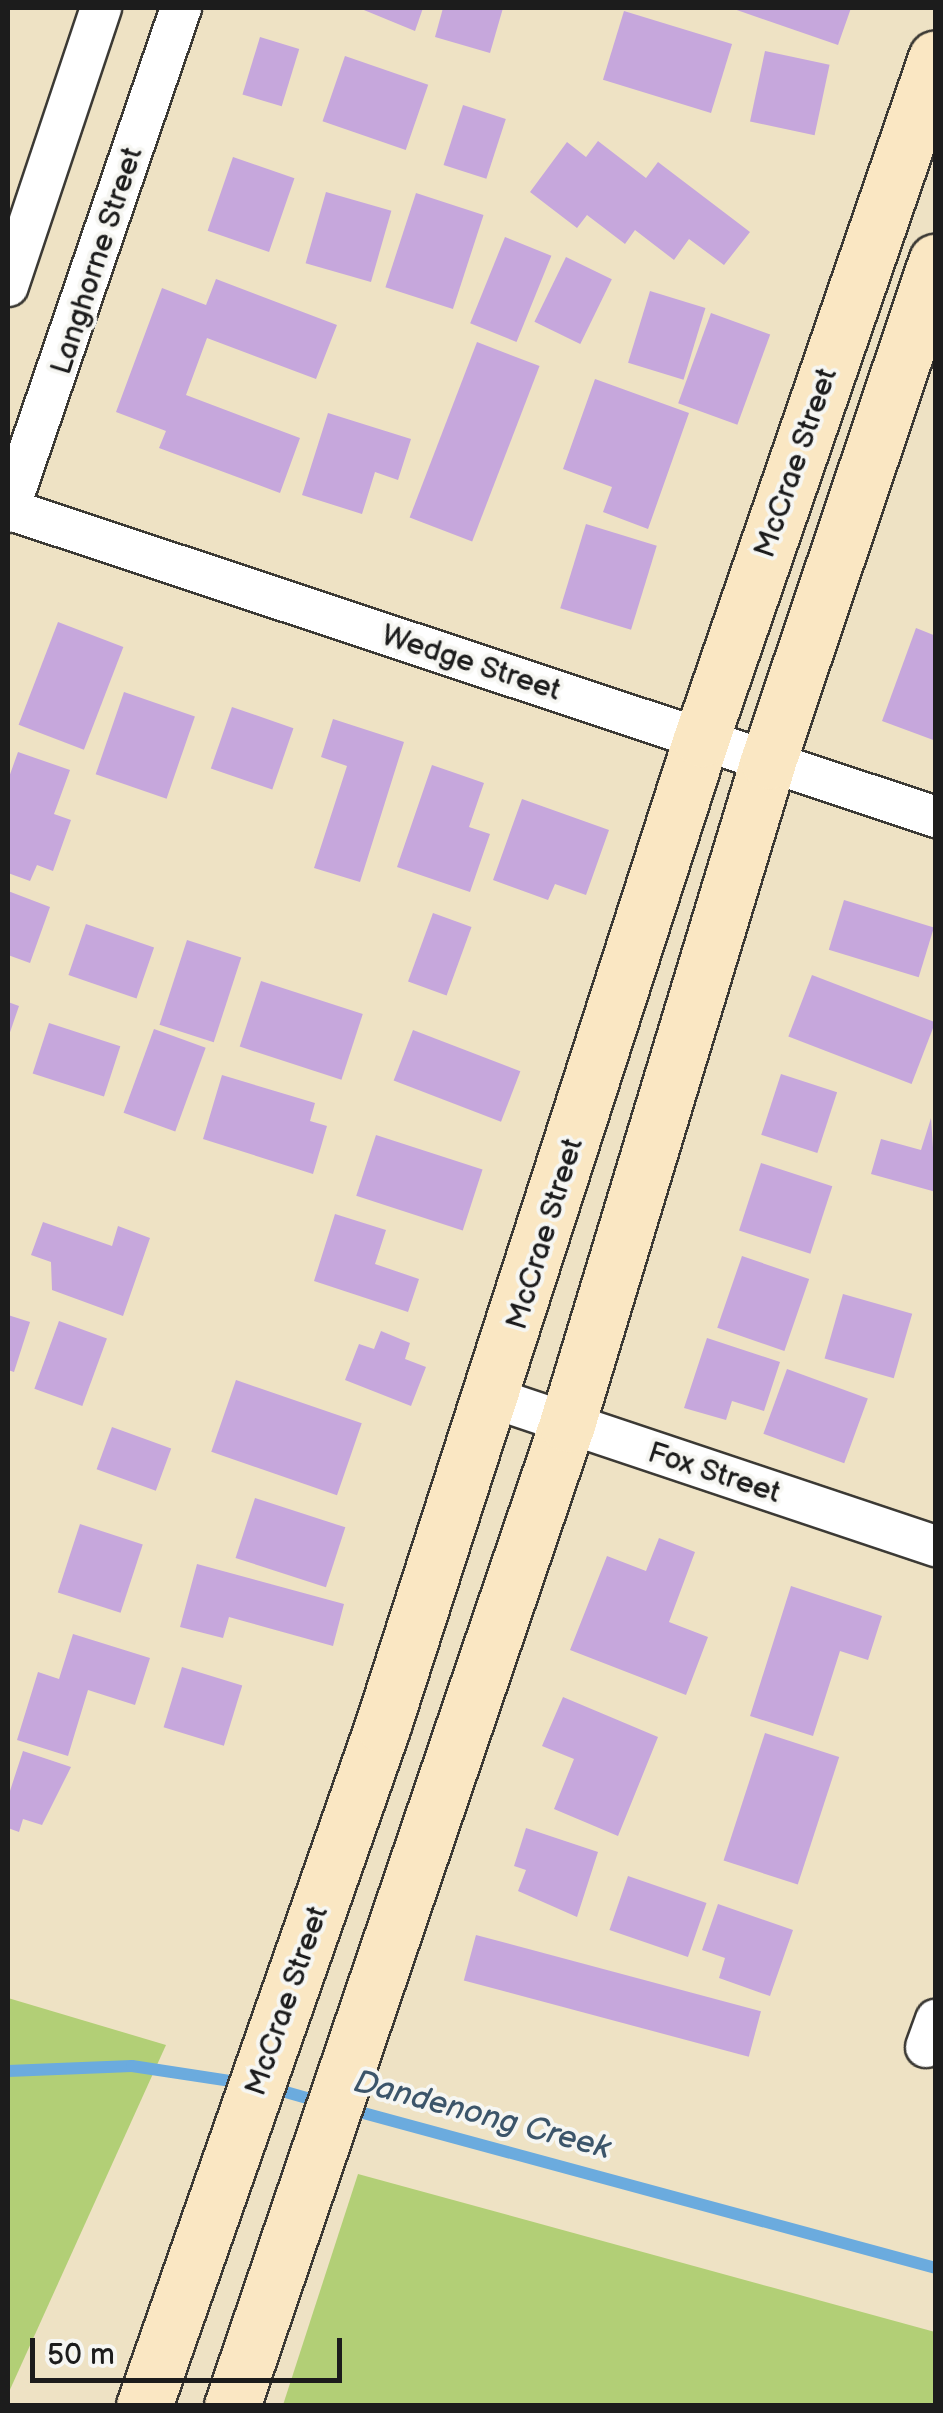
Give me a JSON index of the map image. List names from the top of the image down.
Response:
{
  "streets": {
    "main road": ["McCrae Street"],
    "street": ["Langhorne Street", "Wedge Street", "Fox Street"]
  },
  "crossings": [
    ["Langhorne Street", "Wedge Street"],
    ["McCrae Street", "Wedge Street"],
    ["McCrae Street", "Fox Street"]
  ],
  "water": ["Dandenong Creek"],
  "scale_bar": "50 m"
}
